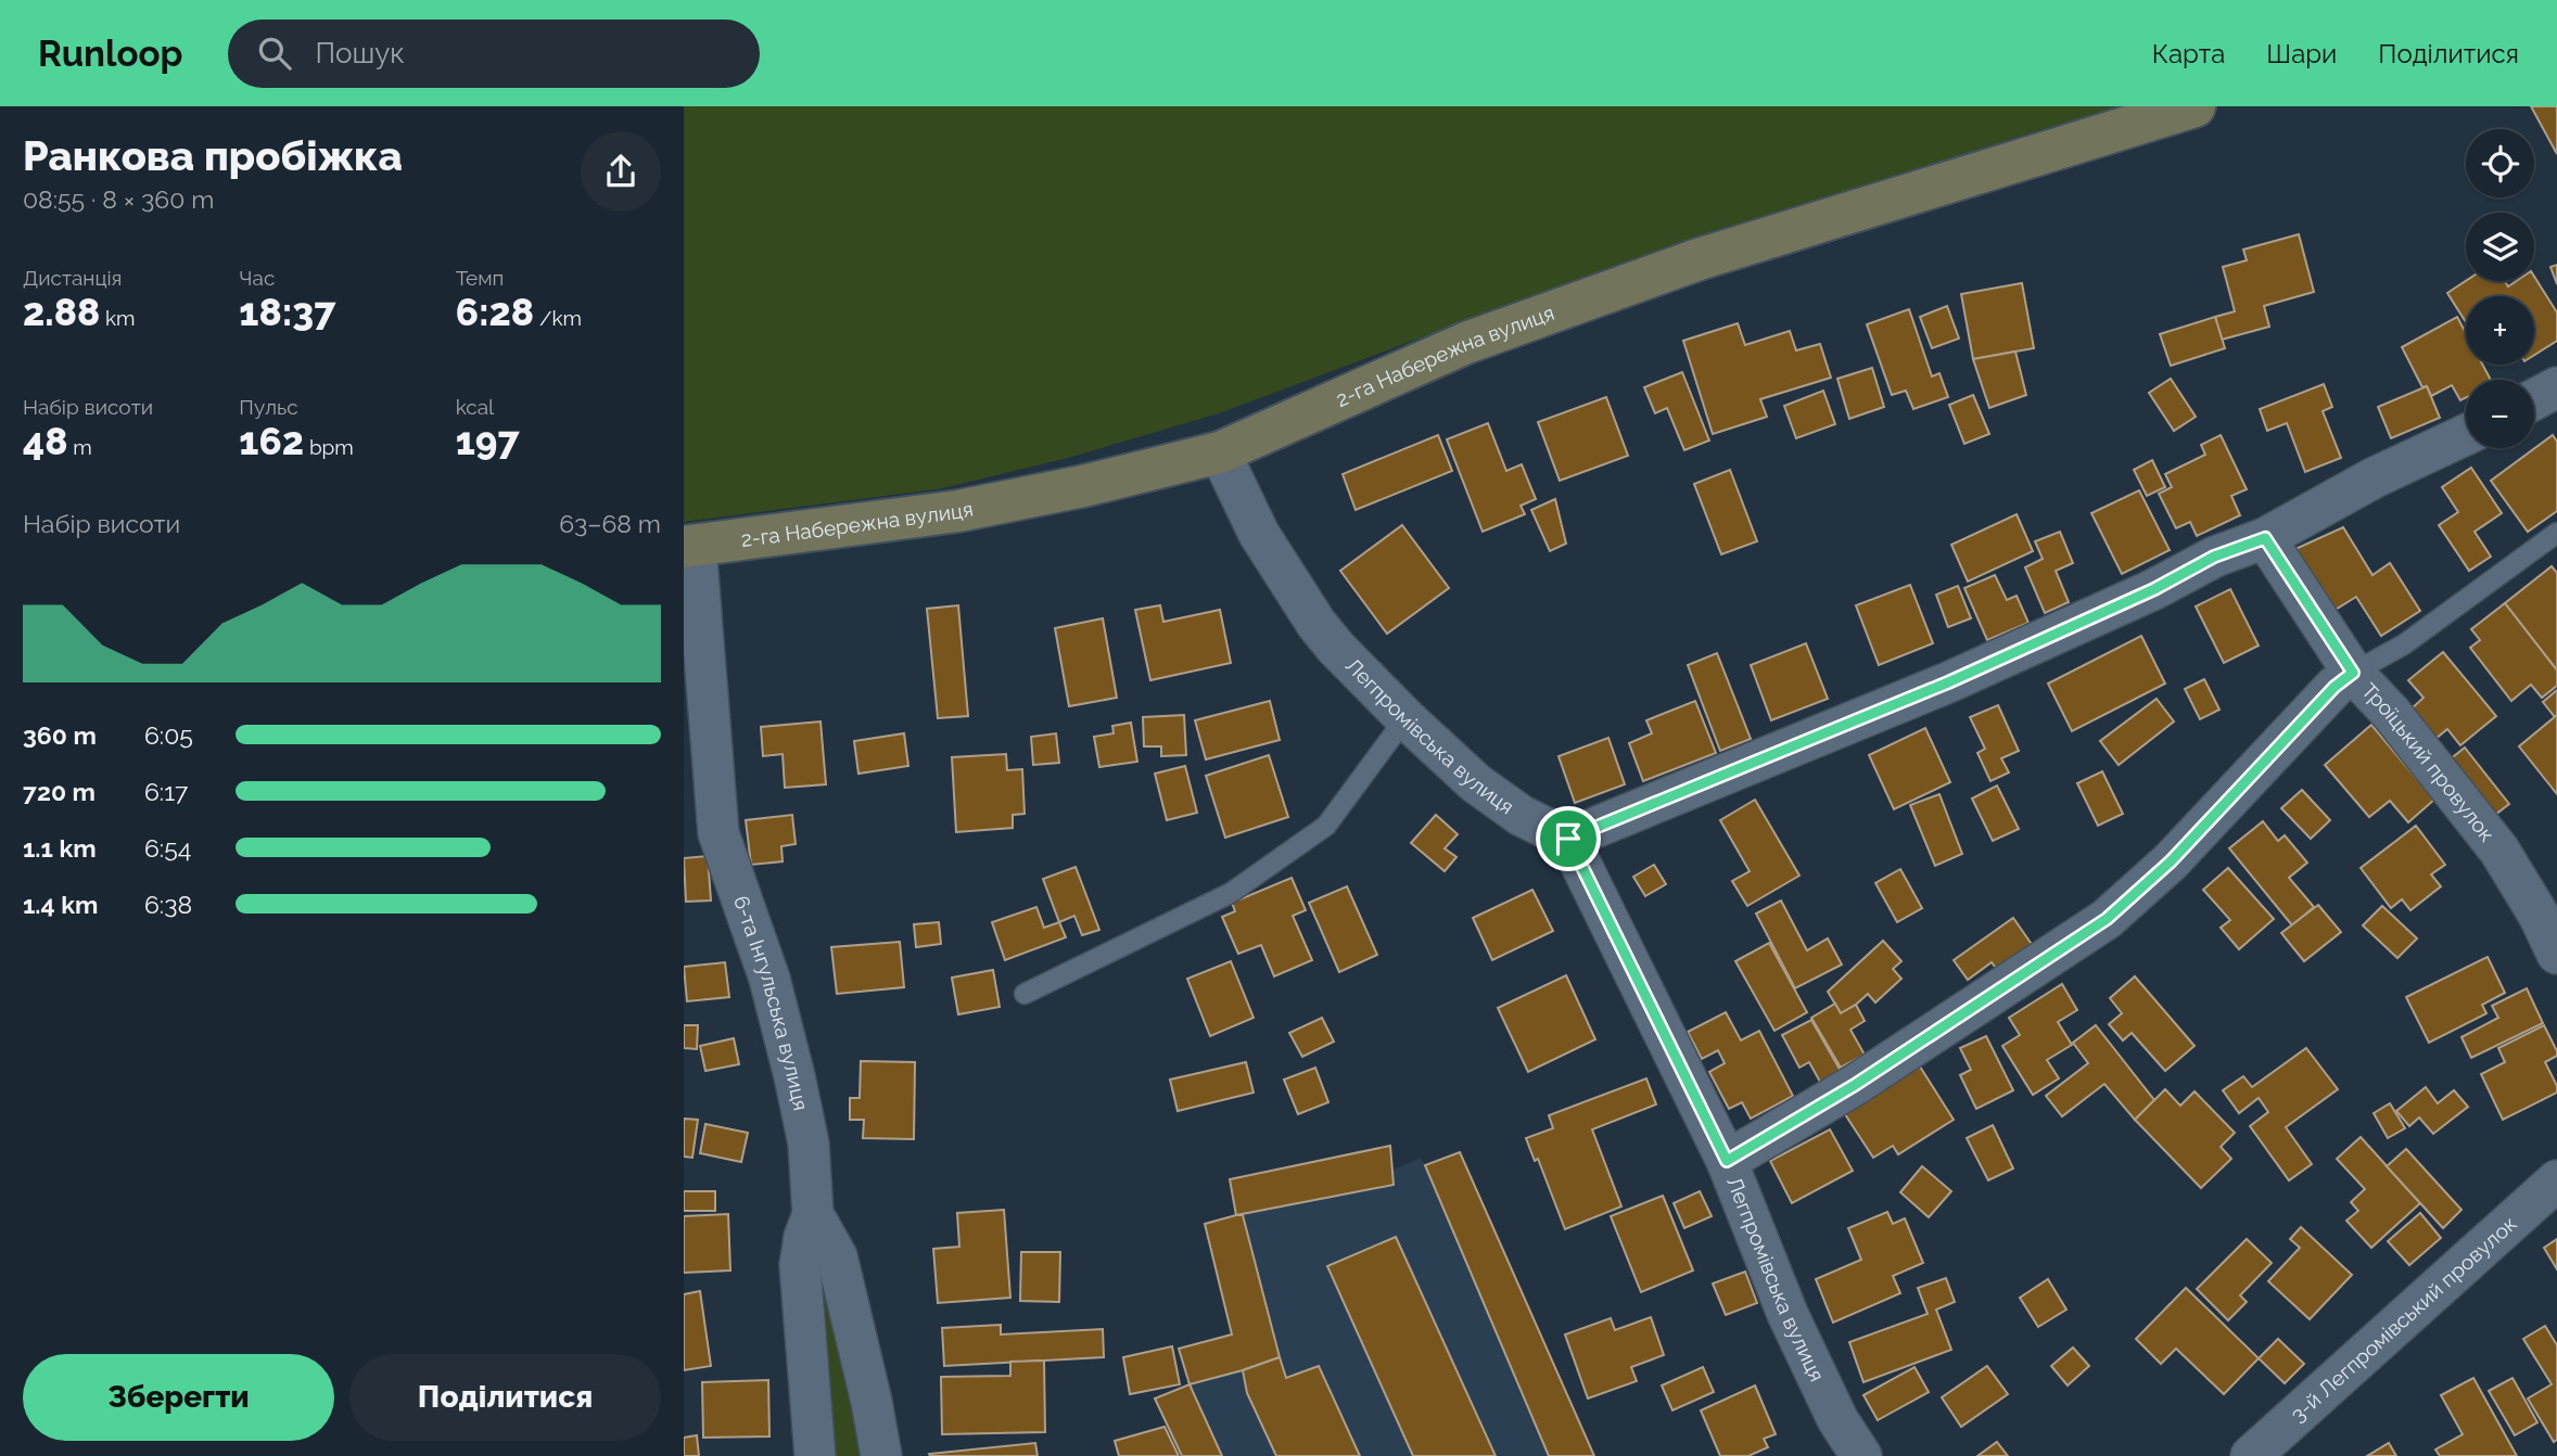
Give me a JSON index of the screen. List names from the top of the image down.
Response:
{
  "streets": {
    "main road": ["2-га Набережна вулиця"],
    "street": [
      "Легпромівська вулиця",
      "Троїцький провулок",
      "6-та Інгульська вулиця",
      "3-й Легпромівський провулок"
    ]
  },
  "crossings": [
    ["2-га Набережна вулиця", "Легпромівська вулиця"],
    ["2-га Набережна вулиця", "6-та Інгульська вулиця"]
  ],
  "page": {
    "header": "Runloop",
    "search": "Пошук",
    "nav": ["Карта", "Шари", "Поділитися"],
    "heading": ["Ранкова пробіжка", "08:55 · 8 × 360 m"],
    "map_buttons": ["+", "−"],
    "stats": [
      ["Дистанція", "2.88 km"],
      ["Час", "18:37"],
      ["Темп", "6:28 /km"],
      ["Набір висоти", "48 m"],
      ["Пульс", "162 bpm"],
      ["kcal", "197"]
    ],
    "chart": ["Набір висоти", "63–68 m"],
    "list": [
      {
        "name": "360 m",
        "note": "6:05"
      },
      {
        "name": "720 m",
        "note": "6:17"
      },
      {
        "name": "1.1 km",
        "note": "6:54"
      },
      {
        "name": "1.4 km",
        "note": "6:38"
      }
    ],
    "buttons": ["Зберегти", "Поділитися"]
  }
}
